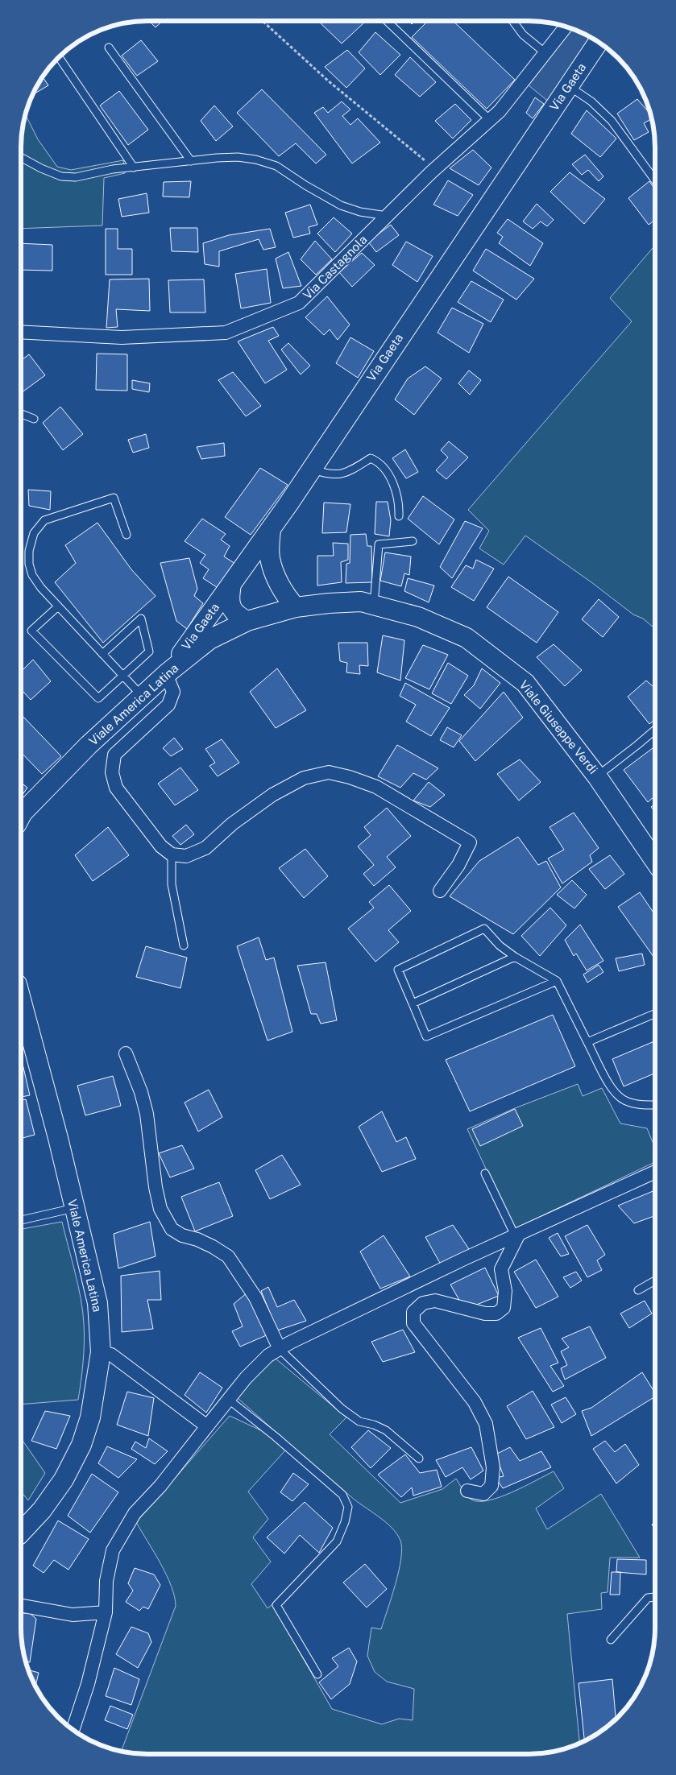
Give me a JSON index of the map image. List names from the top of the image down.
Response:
{
  "streets": {
    "main road": ["Via Gaeta", "Viale America Latina", "Viale Giuseppe Verdi"],
    "street": ["Via Castagnola"]
  },
  "crossings": [
    ["Via Gaeta", "Viale America Latina"],
    ["Viale America Latina", "Viale Giuseppe Verdi"]
  ]
}
